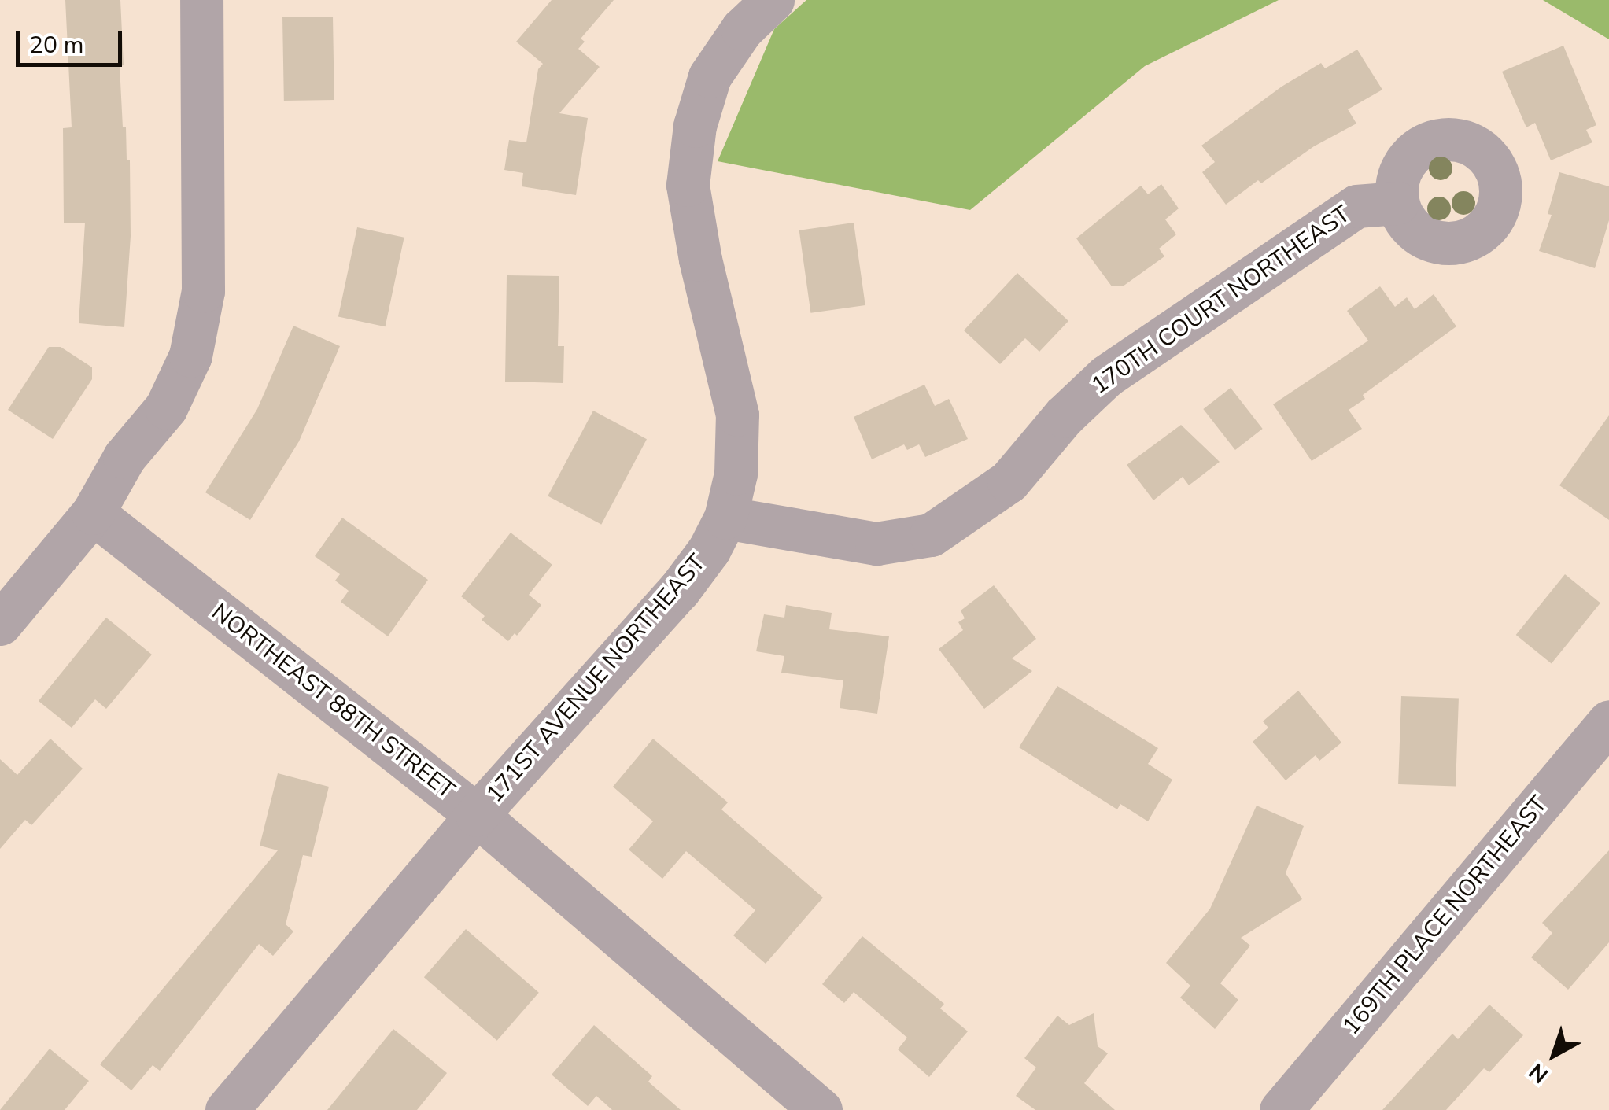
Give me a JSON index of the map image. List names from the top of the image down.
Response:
{
  "streets": {
    "street": [
      "170TH COURT NORTHEAST",
      "171ST AVENUE NORTHEAST",
      "NORTHEAST 88TH STREET",
      "169TH PLACE NORTHEAST"
    ]
  },
  "crossings": [
    ["170TH COURT NORTHEAST", "171ST AVENUE NORTHEAST"],
    ["171ST AVENUE NORTHEAST", "NORTHEAST 88TH STREET"]
  ],
  "scale_bar": "20 m",
  "north": "bottom left"
}
